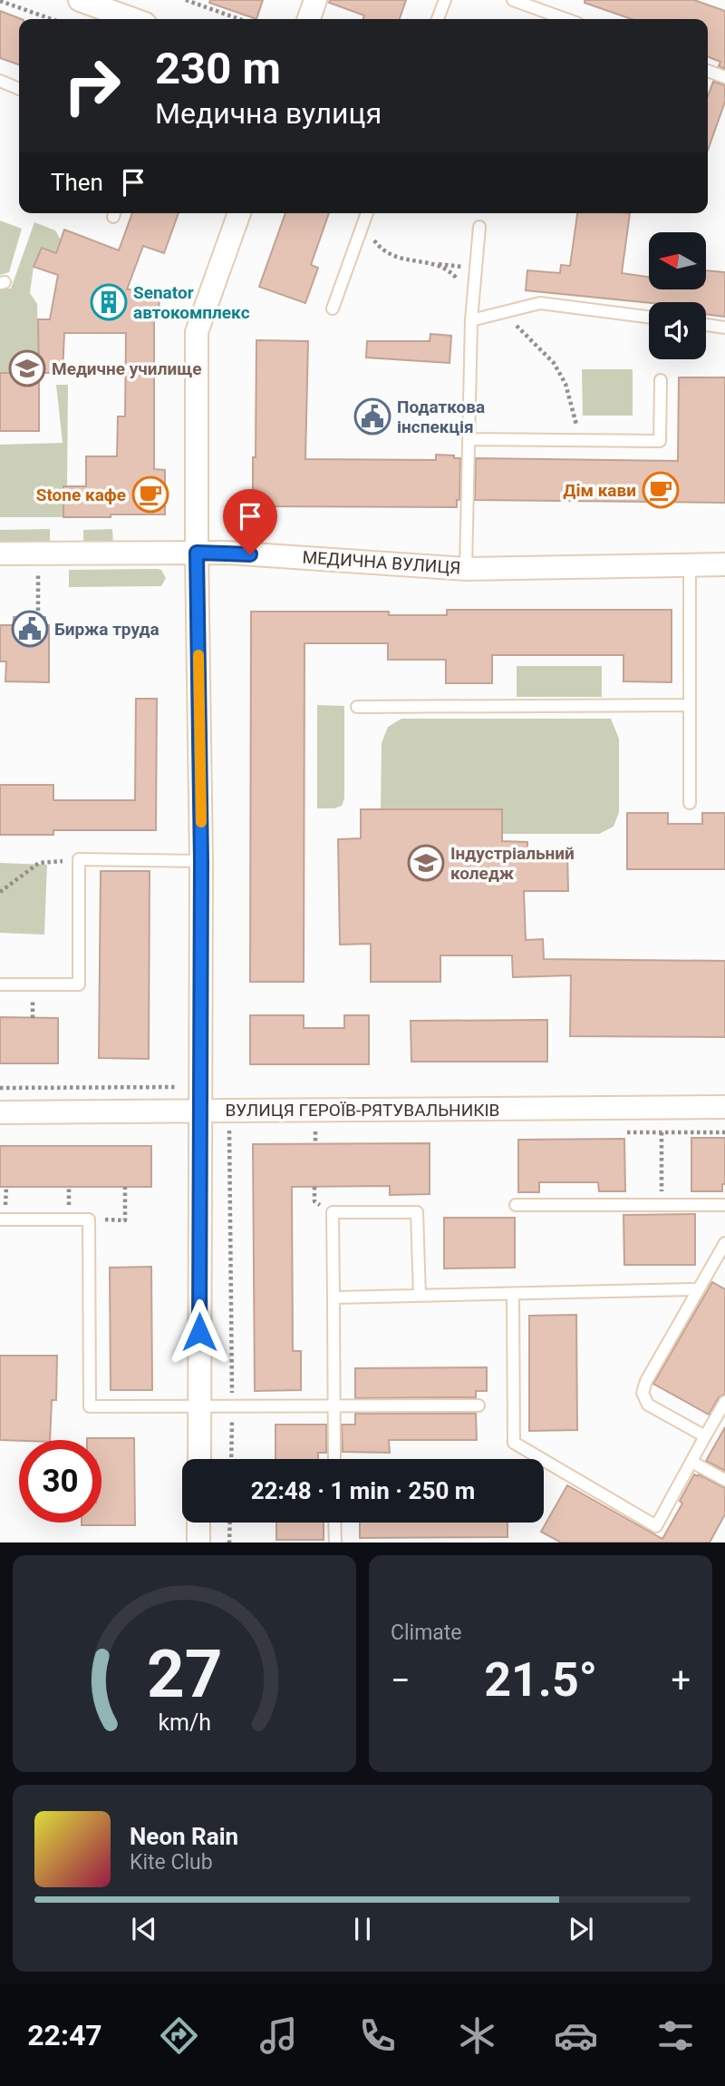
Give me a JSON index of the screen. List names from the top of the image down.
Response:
{
  "streets": {
    "street": ["МЕДИЧНА ВУЛИЦЯ", "ВУЛИЦЯ ГЕРОЇВ-РЯТУВАЛЬНИКІВ"]
  },
  "places": {
    "building": ["Senator автокомплекс"],
    "school or university": ["Медичне училище", "Індустріальний коледж"],
    "public building": ["Податкова інспекція", "Биржа труда"],
    "cafe": ["Дiм кави", "Stone кафе"]
  },
  "north": "left",
  "page": {
    "turn": ["230 m", "Медична вулиця"],
    "then": "Then",
    "limit": "30",
    "trip": "22:48 · 1 min · 250 m",
    "tile": "Climate",
    "heat": ["−", "21.5°", "+"],
    "song": ["Neon Rain", "Kite Club"],
    "tabs": "22:47",
    "gauge": ["27", "km/h"]
  }
}
